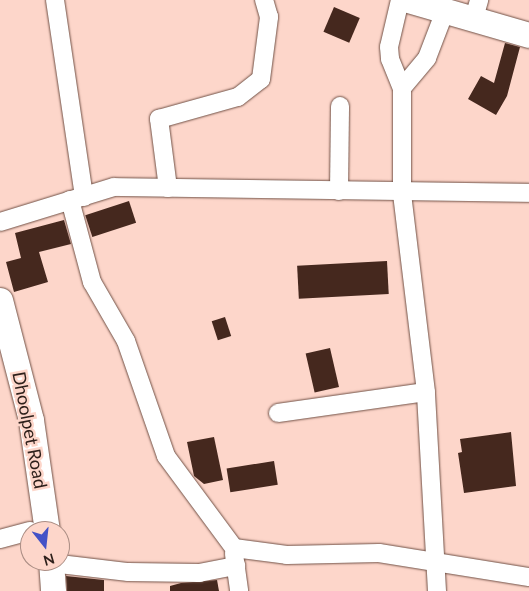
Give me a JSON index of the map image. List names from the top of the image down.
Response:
{
  "streets": {
    "main road": ["Dhoolpet Road"]
  },
  "north": "bottom"
}
